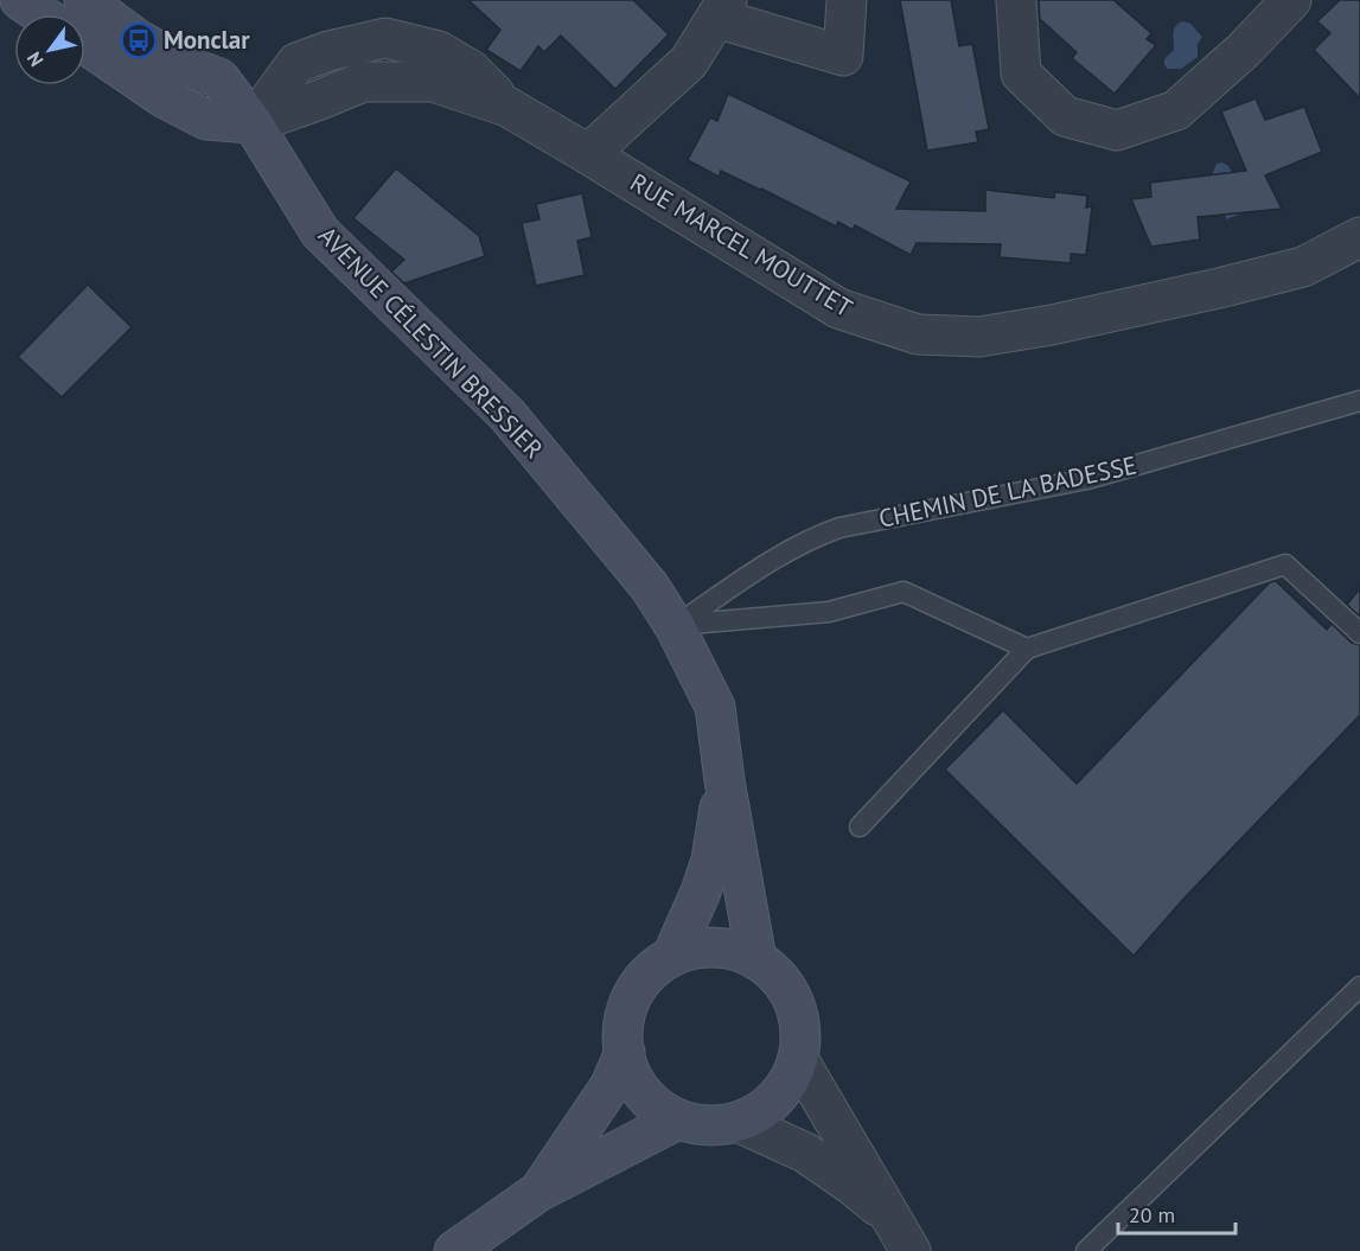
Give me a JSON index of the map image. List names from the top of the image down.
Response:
{
  "streets": {
    "main road": ["AVENUE CÉLESTIN BRESSIER"],
    "street": ["RUE MARCEL MOUTTET"],
    "lane": ["CHEMIN DE LA BADESSE"]
  },
  "crossings": [
    ["RUE MARCEL MOUTTET", "AVENUE CÉLESTIN BRESSIER"],
    ["AVENUE CÉLESTIN BRESSIER", "CHEMIN DE LA BADESSE"]
  ],
  "places": {
    "bus stop": ["Monclar"]
  },
  "scale_bar": "20 m",
  "north": "bottom left"
}
